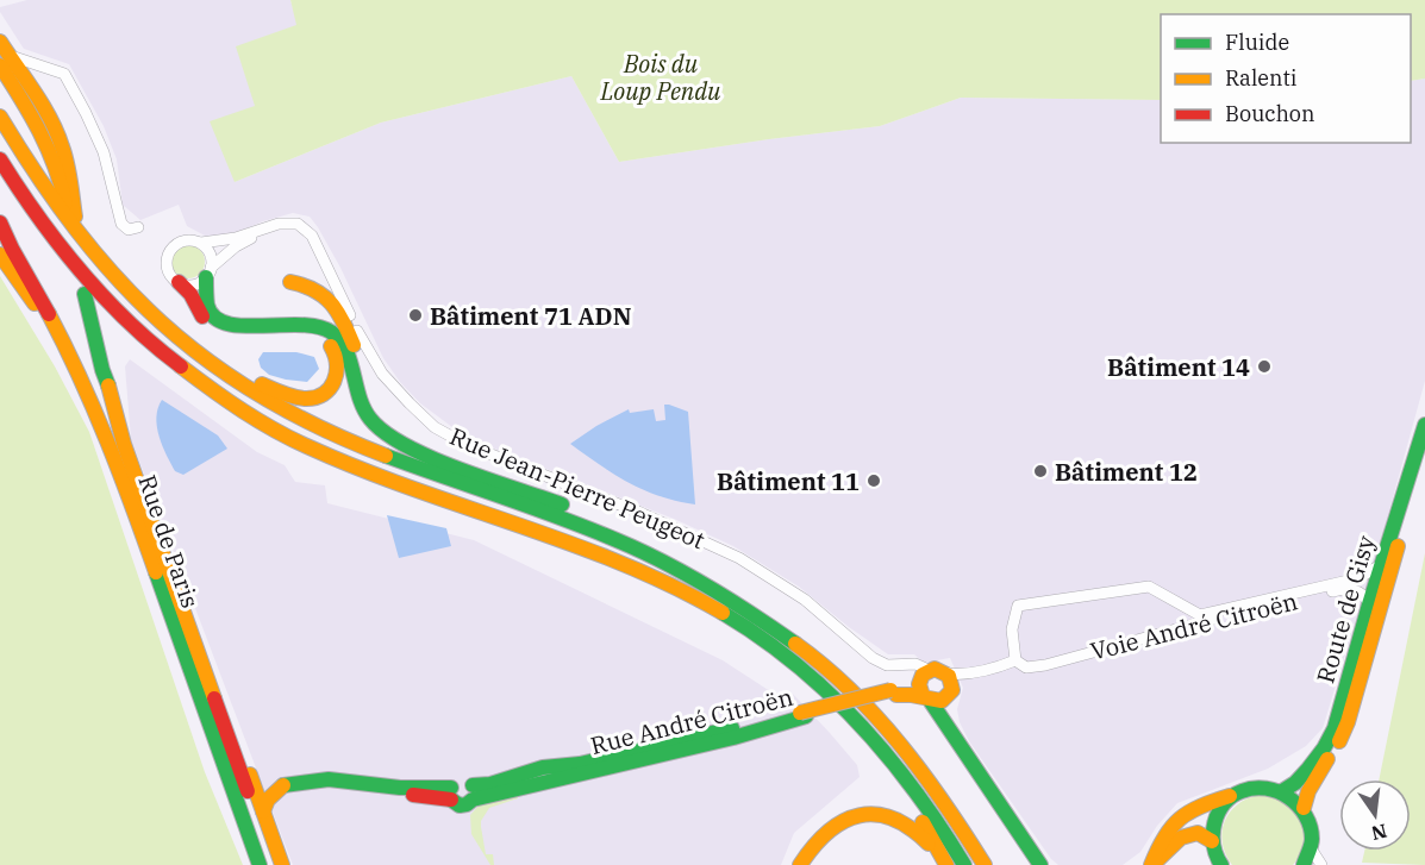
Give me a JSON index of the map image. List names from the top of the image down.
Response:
{
  "streets": {
    "main road": ["Rue de Paris", "Route de Gisy", "Rue André Citroën"],
    "street": ["Rue Jean-Pierre Peugeot", "Voie André Citroën"]
  },
  "crossings": [
    ["Rue Jean-Pierre Peugeot", "Rue André Citroën"],
    ["Route de Gisy", "Voie André Citroën"]
  ],
  "parks": ["Bois du Loup Pendu"],
  "places": [
    "Bâtiment 71 ADN",
    "Bâtiment 14",
    "Bâtiment 12",
    "Bâtiment 11"
  ],
  "legend": ["Fluide", "Ralenti", "Bouchon"],
  "north": "bottom"
}
